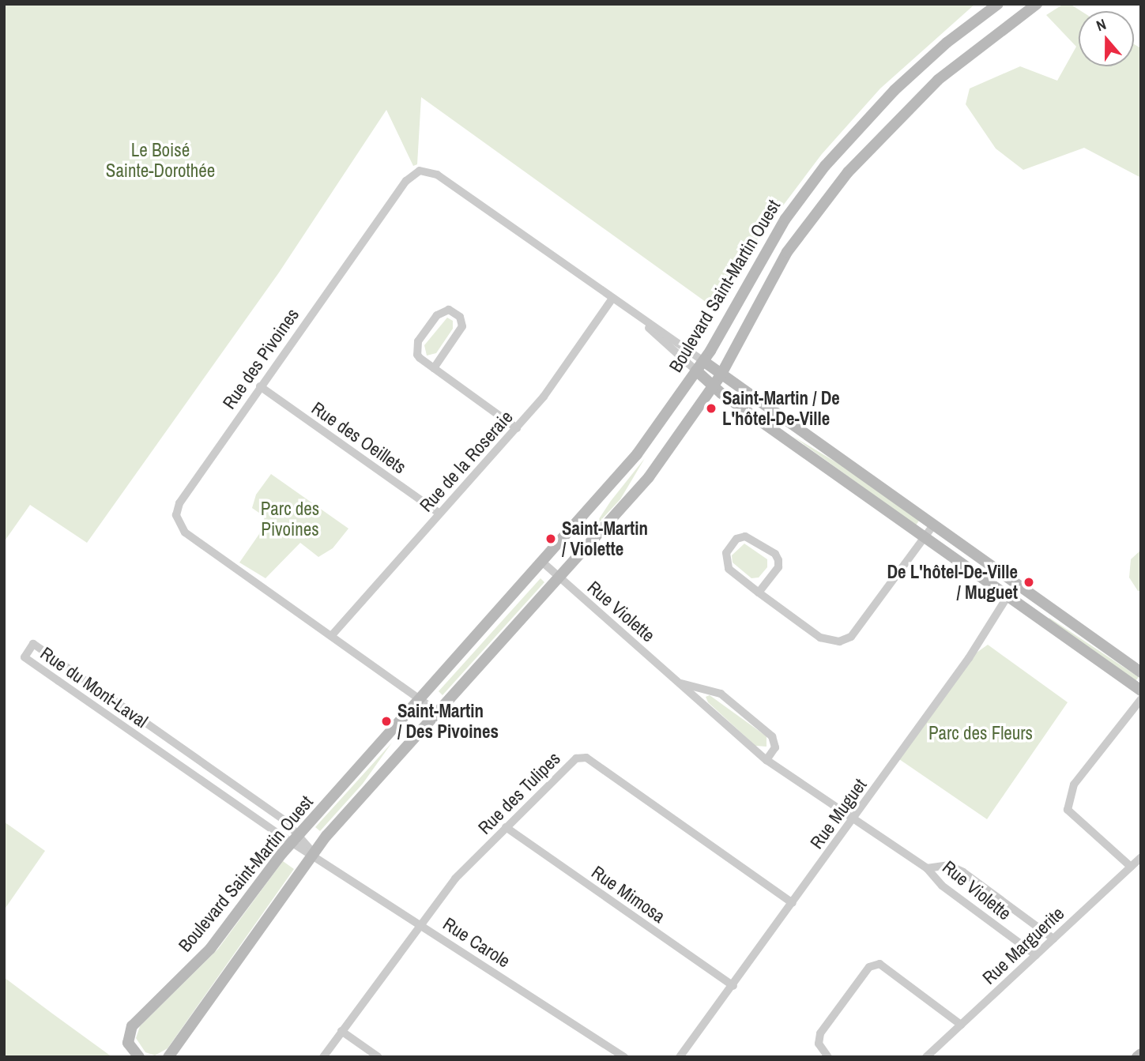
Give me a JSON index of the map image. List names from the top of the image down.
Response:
{
  "streets": {
    "street": [
      "Boulevard Saint-Martin Ouest",
      "Rue des Pivoines",
      "Rue des Oeillets",
      "Rue de la Roseraie",
      "Rue Violette",
      "Rue du Mont-Laval",
      "Rue des Tulipes",
      "Rue Muguet",
      "Rue Mimosa",
      "Rue Carole",
      "Rue Marguerite"
    ]
  },
  "crossings": [
    ["Boulevard Saint-Martin Ouest", "Rue des Pivoines"],
    ["Boulevard Saint-Martin Ouest", "Rue Violette"],
    ["Boulevard Saint-Martin Ouest", "Rue du Mont-Laval"],
    ["Boulevard Saint-Martin Ouest", "Rue Carole"],
    ["Rue des Pivoines", "Rue des Oeillets"],
    ["Rue des Pivoines", "Rue de la Roseraie"],
    ["Rue des Oeillets", "Rue de la Roseraie"],
    ["Rue Violette", "Rue Muguet"],
    ["Rue Violette", "Rue Marguerite"],
    ["Rue du Mont-Laval", "Rue Carole"],
    ["Rue des Tulipes", "Rue Muguet"],
    ["Rue des Tulipes", "Rue Mimosa"],
    ["Rue des Tulipes", "Rue Carole"],
    ["Rue Muguet", "Rue Mimosa"]
  ],
  "parks": ["Le Boisé Sainte-Dorothée", "Parc des Pivoines", "Parc des Fleurs"],
  "places": [
    "Saint-Martin / De L'hôtel-De-Ville",
    "Saint-Martin / Violette",
    "De L'hôtel-De-Ville / Muguet",
    "Saint-Martin / Des Pivoines"
  ],
  "north": "top"
}
